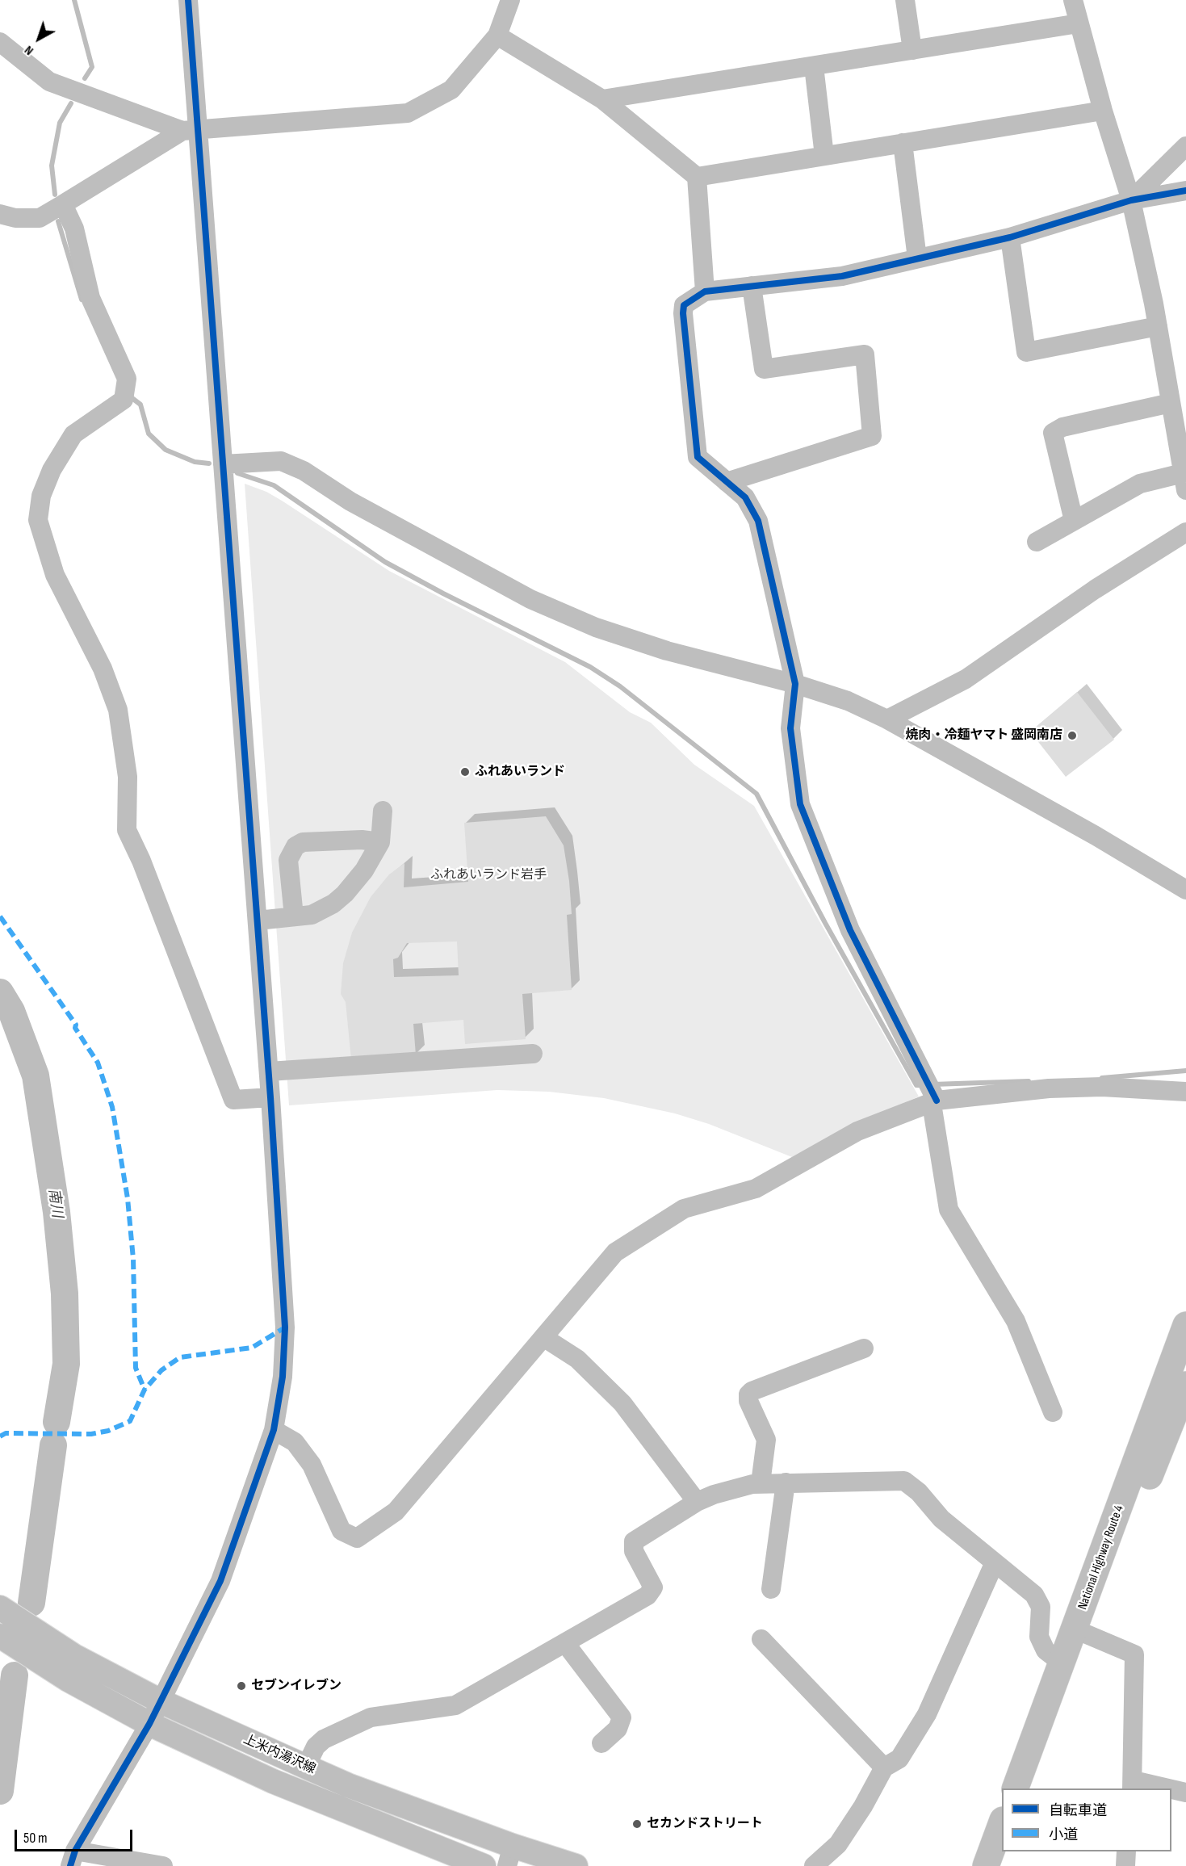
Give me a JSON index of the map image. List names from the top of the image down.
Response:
{
  "streets": {
    "highway": ["National Highway Route 4"],
    "main road": ["上米内湯沢線"]
  },
  "water": ["南川"],
  "parks": ["ふれあいランド岩手"],
  "places": [
    "焼肉・冷麺ヤマト 盛岡南店",
    "ふれあいランド",
    "セブンイレブン",
    "セカンドストリート"
  ],
  "legend": ["自転車道", "小道"],
  "scale_bar": "50 m",
  "north": "bottom left"
}
